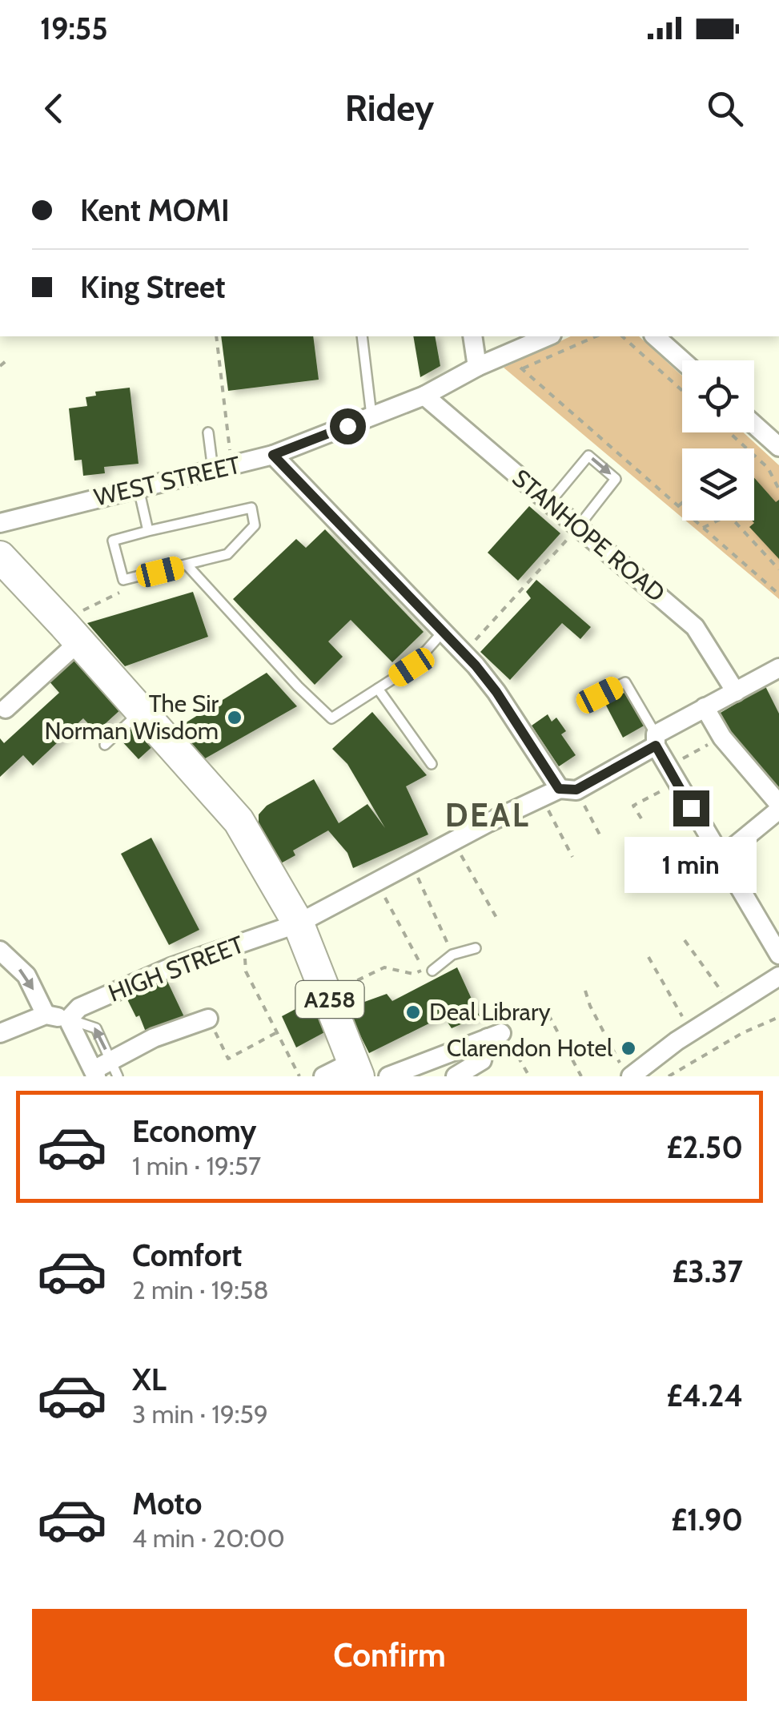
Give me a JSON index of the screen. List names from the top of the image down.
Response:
{
  "streets": {
    "main road": ["A258"],
    "street": ["WEST STREET", "STANHOPE ROAD", "HIGH STREET"]
  },
  "crossings": [
    ["WEST STREET", "STANHOPE ROAD"],
    ["STANHOPE ROAD", "HIGH STREET"],
    ["HIGH STREET", "A258"]
  ],
  "districts": ["DEAL"],
  "places": ["The Sir Norman Wisdom", "Deal Library", "Clarendon Hotel"],
  "page": {
    "status": "19:55",
    "header": "Ridey",
    "banner": ["Kent MOMI", "King Street"],
    "bubble": "1 min",
    "list": [
      {
        "name": "Economy",
        "note": "1 min · 19:57",
        "value": "£2.50"
      },
      {
        "name": "Comfort",
        "note": "2 min · 19:58",
        "value": "£3.37"
      },
      {
        "name": "XL",
        "note": "3 min · 19:59",
        "value": "£4.24"
      },
      {
        "name": "Moto",
        "note": "4 min · 20:00",
        "value": "£1.90"
      }
    ],
    "buttons": "Confirm"
  }
}
